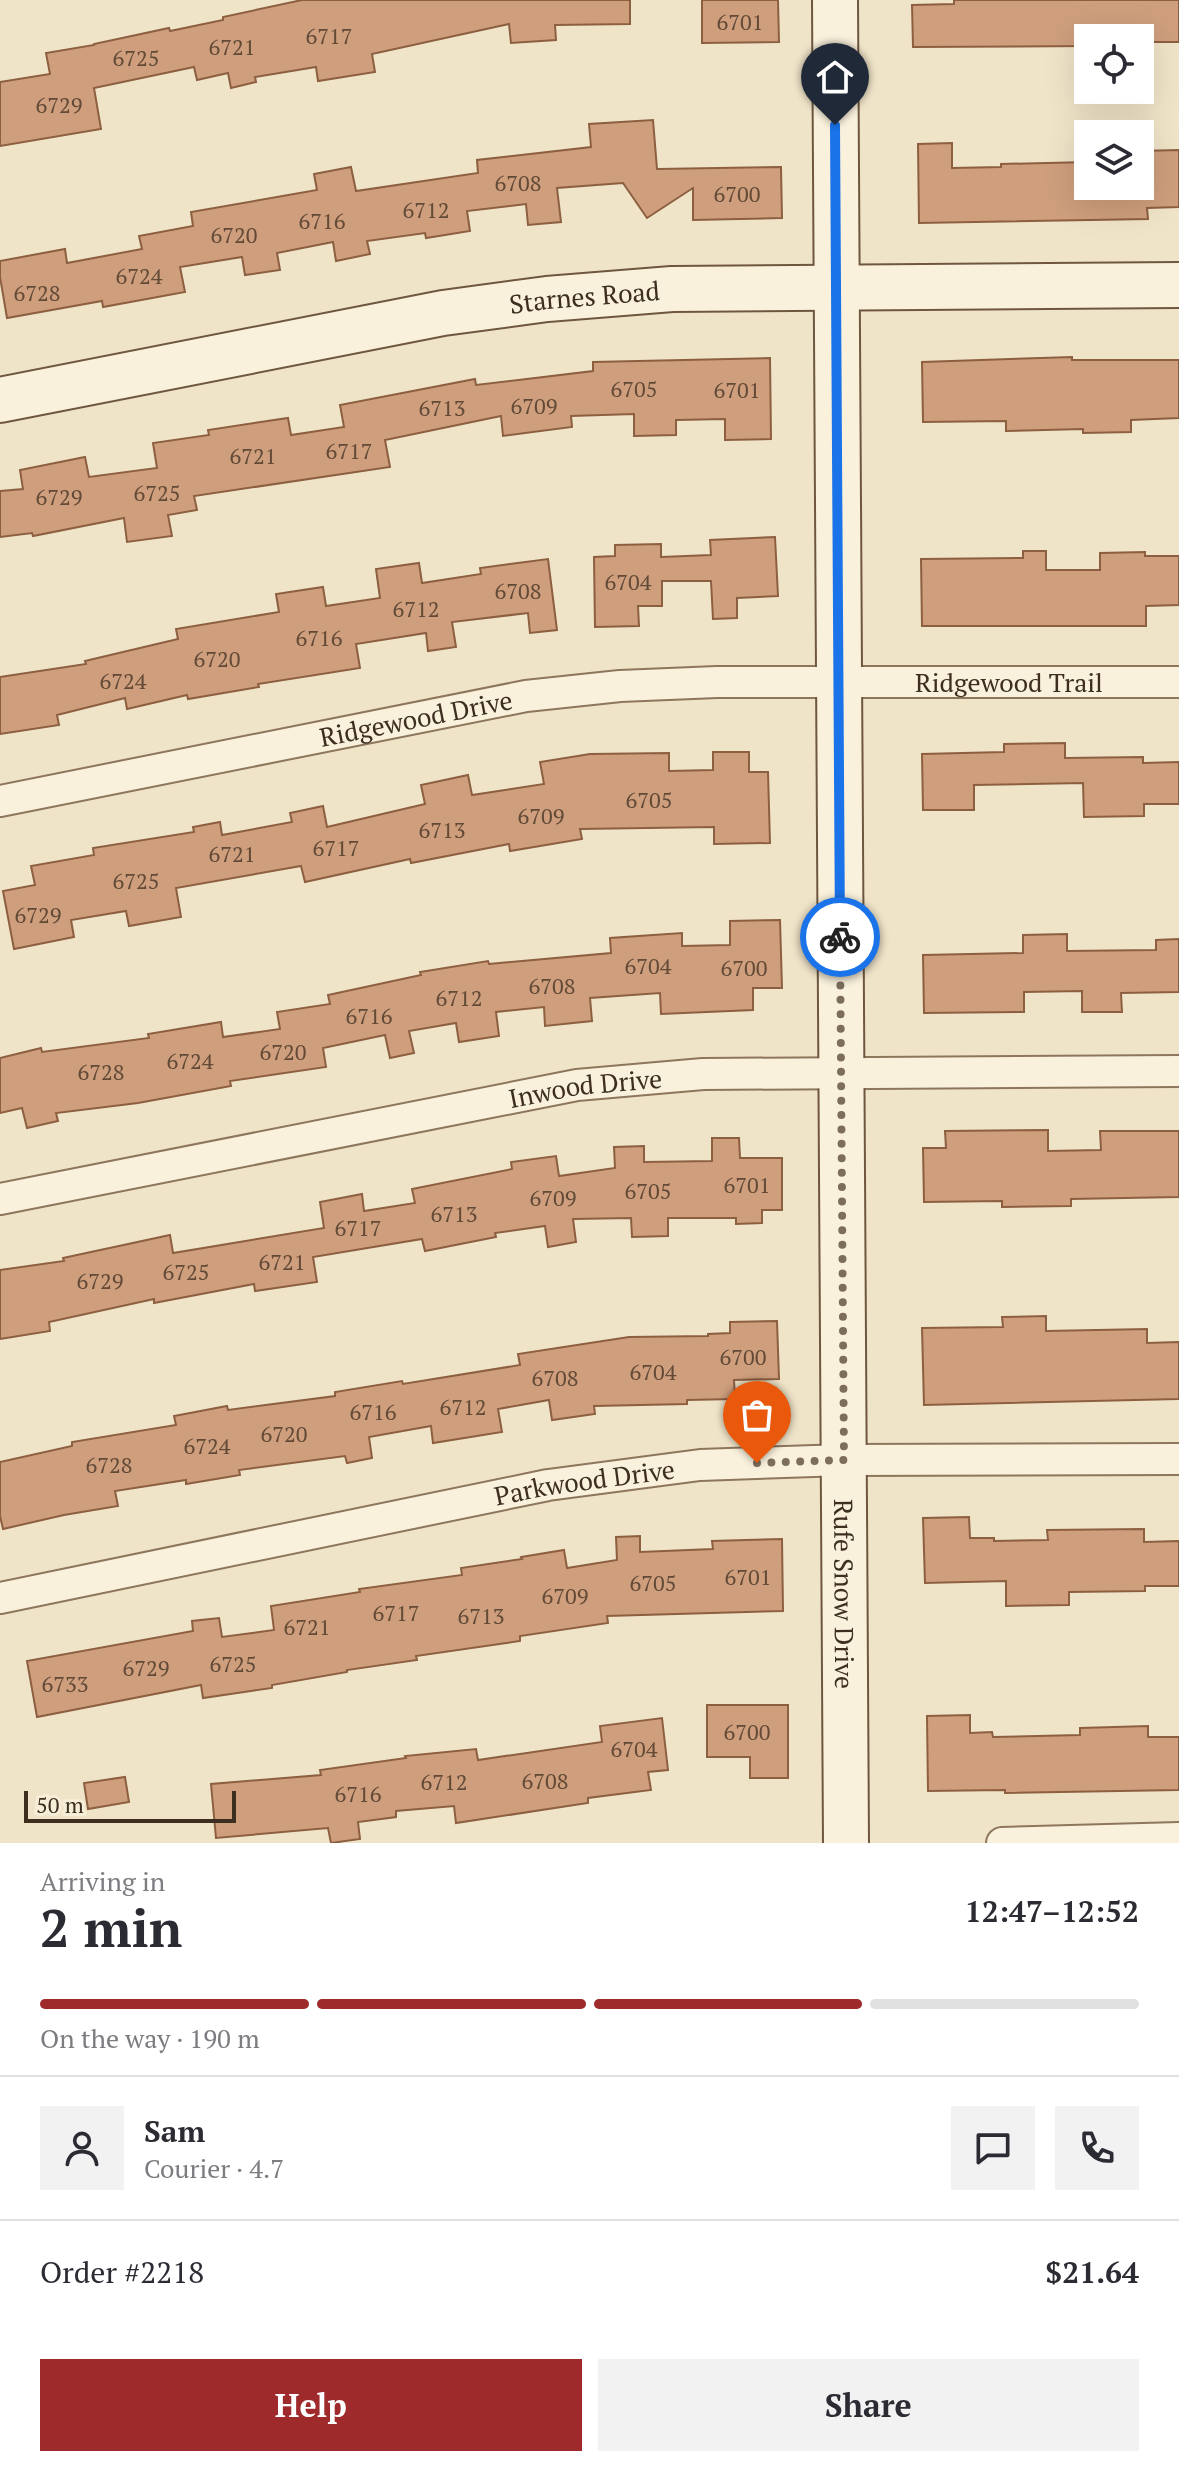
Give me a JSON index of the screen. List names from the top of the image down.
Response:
{
  "streets": {
    "main road": ["Starnes Road", "Rufe Snow Drive"],
    "street": [
      "Ridgewood Trail",
      "Ridgewood Drive",
      "Inwood Drive",
      "Parkwood Drive"
    ]
  },
  "crossings": [
    ["Starnes Road", "Rufe Snow Drive"],
    ["Ridgewood Trail", "Ridgewood Drive"],
    ["Ridgewood Trail", "Rufe Snow Drive"],
    ["Ridgewood Drive", "Rufe Snow Drive"],
    ["Inwood Drive", "Rufe Snow Drive"],
    ["Parkwood Drive", "Rufe Snow Drive"]
  ],
  "house_numbers": [
    "6701",
    "6717",
    "6721",
    "6725",
    "6729",
    "6708",
    "6700",
    "6712",
    "6716",
    "6720",
    "6724",
    "6728",
    "6705",
    "6701",
    "6709",
    "6713",
    "6717",
    "6721",
    "6725",
    "6729",
    "6704",
    "6708",
    "6712",
    "6716",
    "6720",
    "6724",
    "6705",
    "6709",
    "6713",
    "6717",
    "6721",
    "6725",
    "6729",
    "6704",
    "6700",
    "6708",
    "6712",
    "6716",
    "6720",
    "6724",
    "6728",
    "6701",
    "6705",
    "6709",
    "6713",
    "6717",
    "6721",
    "6725",
    "6729",
    "6700",
    "6704",
    "6708",
    "6712",
    "6716",
    "6720",
    "6724",
    "6728",
    "6701",
    "6705",
    "6709",
    "6717",
    "6713",
    "6721",
    "6725",
    "6729",
    "6733",
    "6700",
    "6704",
    "6708",
    "6712",
    "6716"
  ],
  "scale_bar": "50 m",
  "page": {
    "scale": "50 m",
    "heading": ["2 min", "Arriving in", "12:47–12:52"],
    "panel": [
      "Sam",
      "Courier · 4.7",
      "Order #2218",
      "$21.64"
    ],
    "bar": "On the way · 190 m",
    "buttons": ["Help", "Share"]
  }
}
